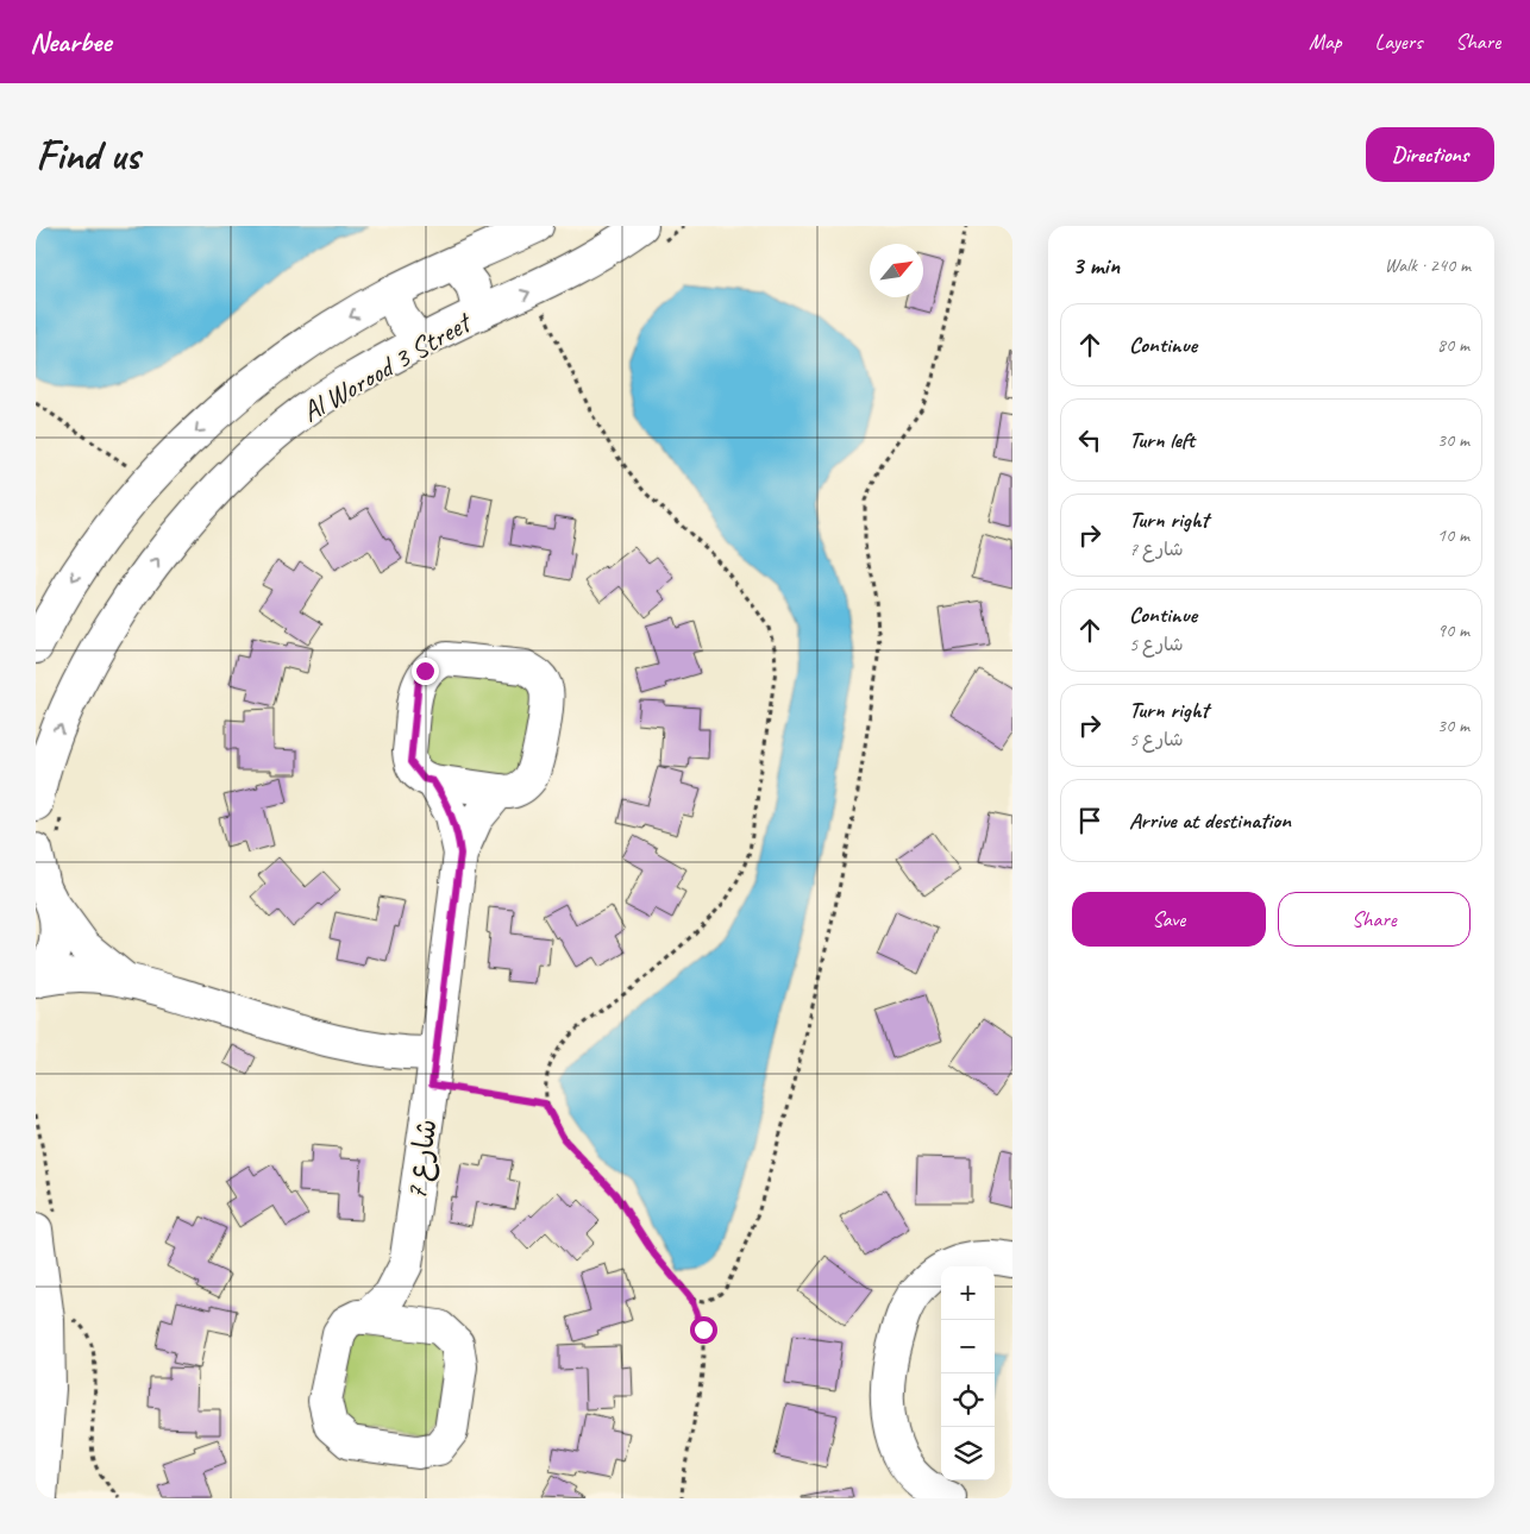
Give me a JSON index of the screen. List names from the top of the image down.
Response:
{
  "streets": {
    "street": ["Al Worood 3 Street", "شارع 7"]
  },
  "north": "top right",
  "page": {
    "header": "Nearbee",
    "nav": ["Map", "Layers", "Share"],
    "buttons": [
      "Directions",
      ["Save", "Share"]
    ],
    "title": "Find us",
    "heading": ["3 min", "Walk · 240 m"],
    "list": [
      ["Continue", "80 m"],
      ["Turn left", "30 m"],
      ["Turn right", "شارع 7", "10 m"],
      ["Continue", "شارع 5", "90 m"],
      ["Turn right", "شارع 5", "30 m"],
      "Arrive at destination"
    ],
    "map_buttons": ["+", "−"]
  }
}
